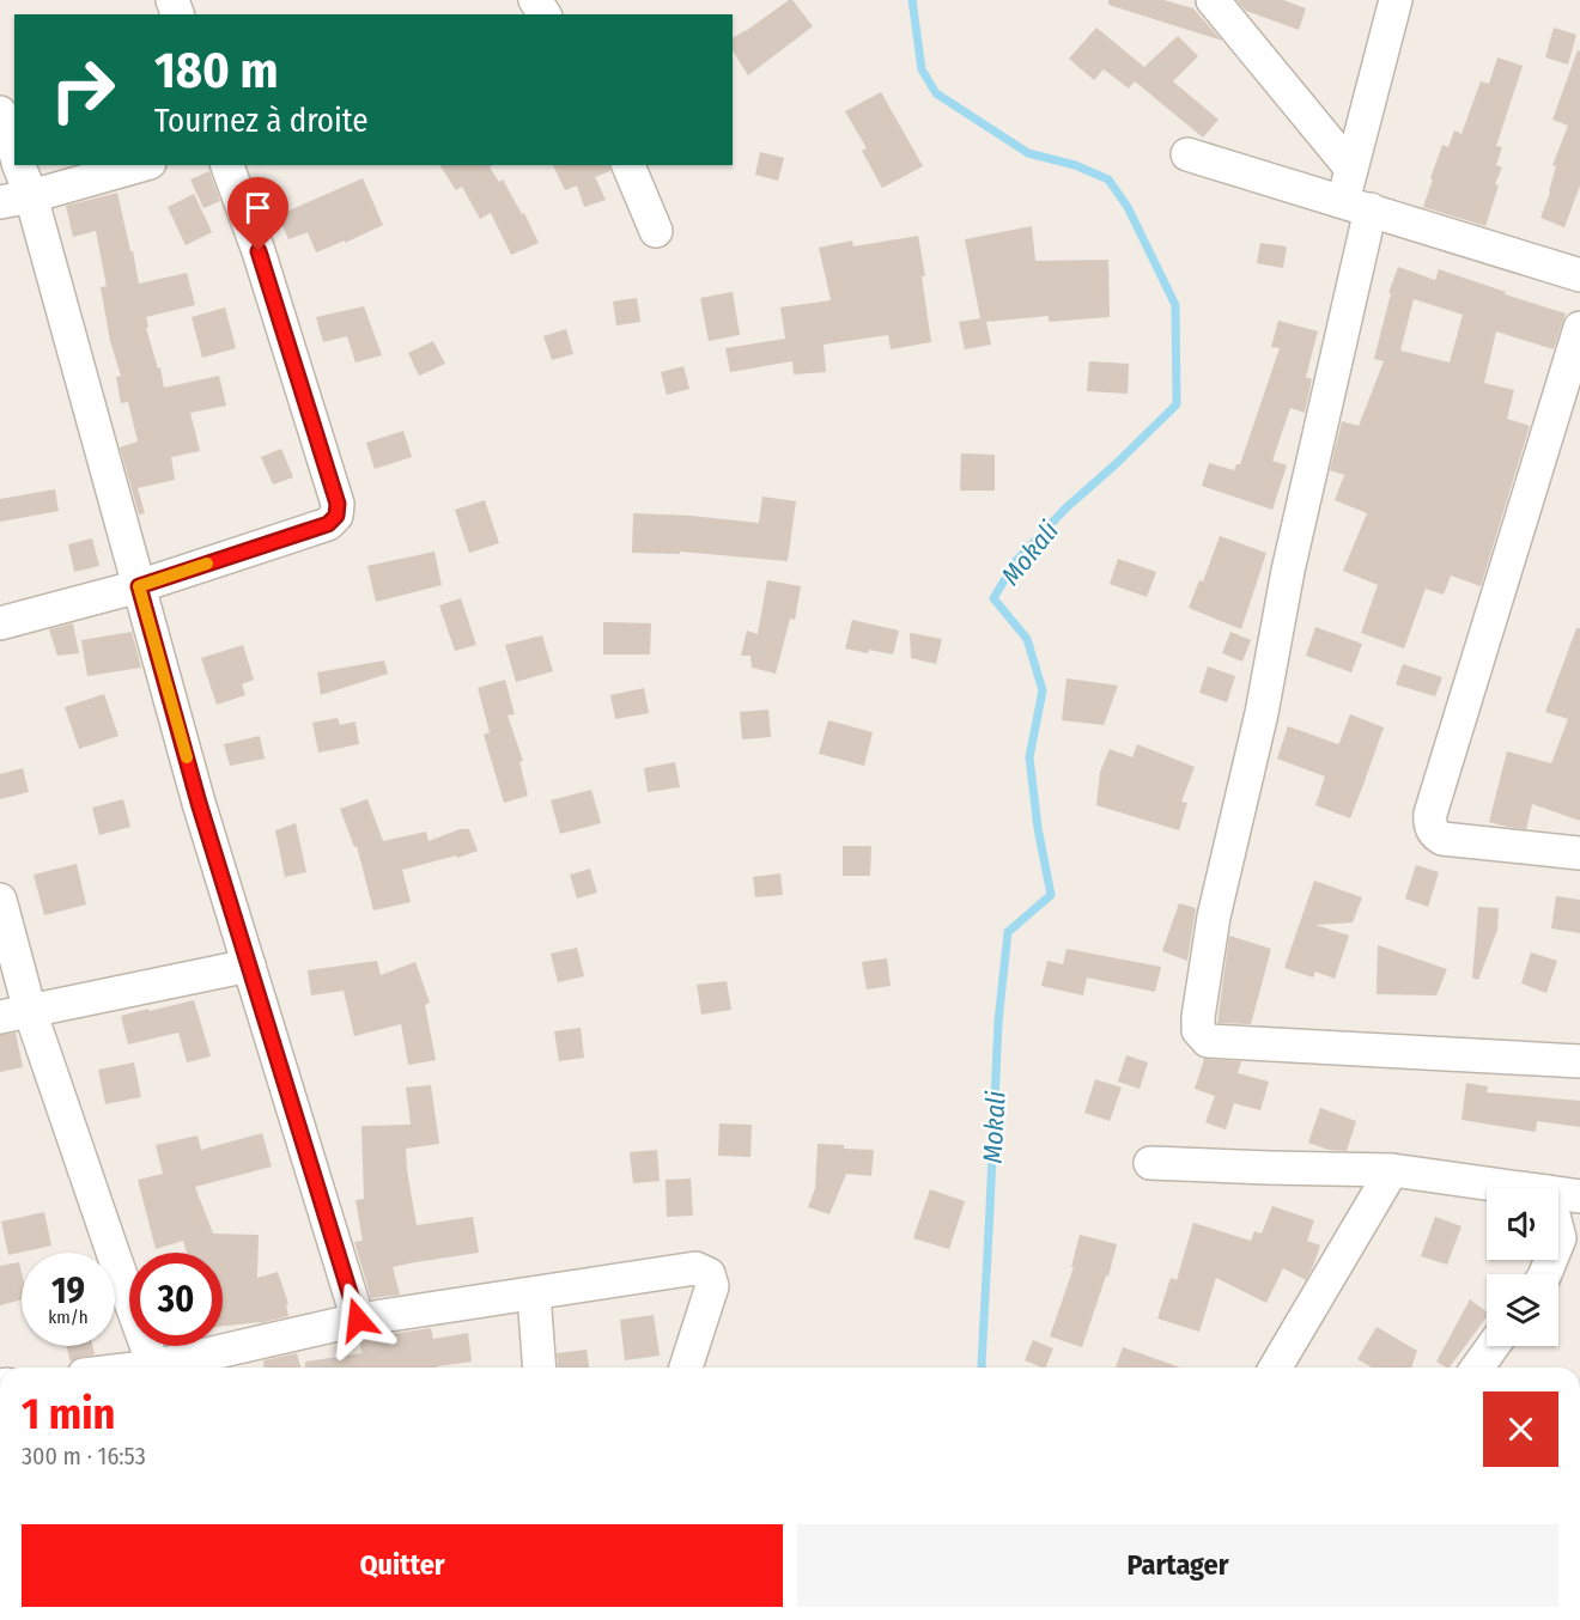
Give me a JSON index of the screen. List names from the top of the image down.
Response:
{
  "water": ["Mokali"],
  "page": {
    "turn": ["180 m", "Tournez à droite"],
    "speed": "19 km/h",
    "limit": "30",
    "heading": ["1 min", "300 m · 16:53"],
    "buttons": ["Quitter", "Partager"]
  }
}
